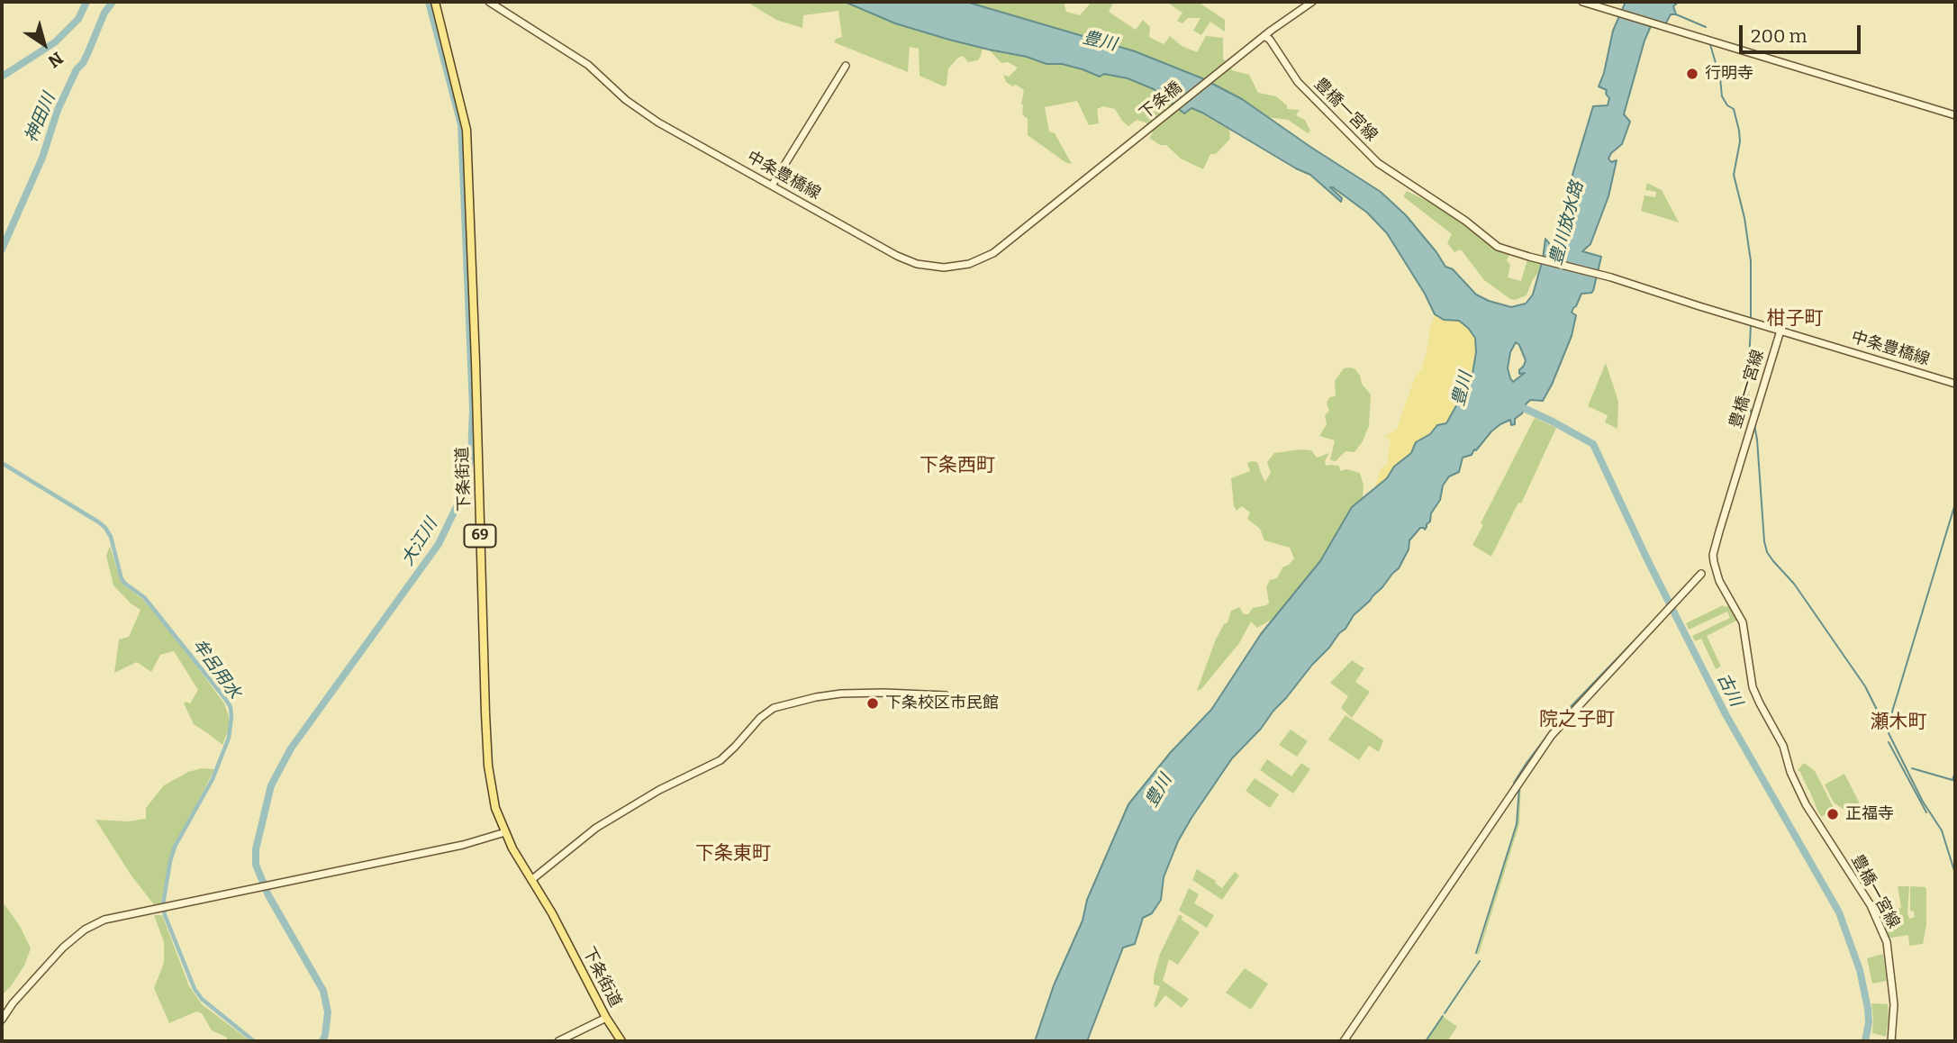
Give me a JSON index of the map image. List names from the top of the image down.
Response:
{
  "streets": {
    "main road": [
      "下条橋",
      "豊橋一宮線",
      "中条豊橋線",
      "下条街道",
      "69"
    ]
  },
  "crossings": [
    ["下条橋", "豊橋一宮線"],
    ["下条橋", "中条豊橋線"],
    ["豊橋一宮線", "中条豊橋線"]
  ],
  "districts": [
    "柑子町",
    "下条西町",
    "院之子町",
    "瀬木町",
    "下条東町"
  ],
  "water": [
    "豊川",
    "神田川",
    "豊川放水路",
    "大江川",
    "牟呂用水",
    "古川"
  ],
  "places": ["行明寺", "下条校区市民館", "正福寺"],
  "scale_bar": "200 m",
  "north": "bottom right"
}
